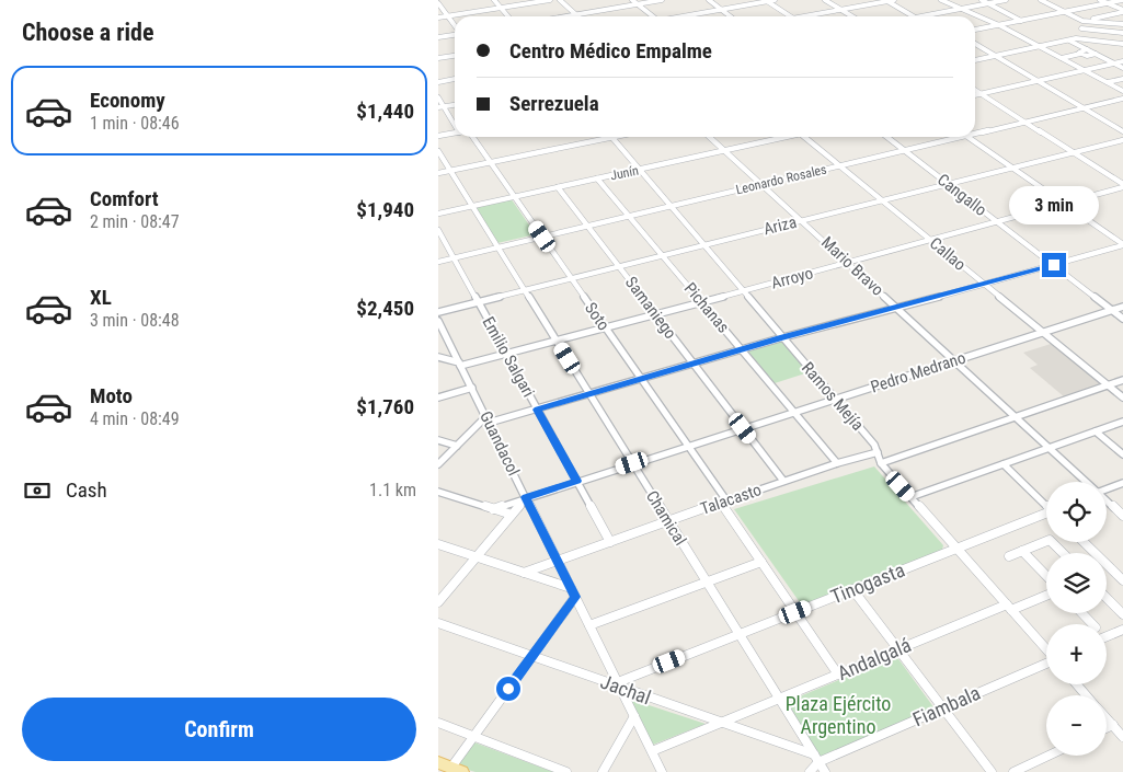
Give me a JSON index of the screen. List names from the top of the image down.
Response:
{
  "streets": {
    "street": [
      "Junín",
      "Leonardo Rosales",
      "Cangallo",
      "Ariza",
      "Callao",
      "Mario Bravo",
      "Arroyo",
      "Samaniego",
      "Pichanas",
      "Soto",
      "Emilio Salgari",
      "Pedro Medrano",
      "Ramos Mejía",
      "Guandacol",
      "Talacasto",
      "Chamical",
      "Tinogasta",
      "Andalgalá",
      "Jachal",
      "Fiambala"
    ]
  },
  "crossings": [
    ["Junín", "Mario Bravo"],
    ["Junín", "Samaniego"],
    ["Junín", "Pichanas"],
    ["Junín", "Soto"],
    ["Junín", "Ramos Mejía"],
    ["Junín", "Chamical"],
    ["Leonardo Rosales", "Cangallo"],
    ["Leonardo Rosales", "Callao"],
    ["Leonardo Rosales", "Mario Bravo"],
    ["Leonardo Rosales", "Samaniego"],
    ["Leonardo Rosales", "Pichanas"],
    ["Leonardo Rosales", "Soto"],
    ["Leonardo Rosales", "Emilio Salgari"],
    ["Leonardo Rosales", "Ramos Mejía"],
    ["Leonardo Rosales", "Chamical"],
    ["Cangallo", "Ariza"],
    ["Cangallo", "Arroyo"],
    ["Cangallo", "Pedro Medrano"],
    ["Ariza", "Callao"],
    ["Ariza", "Mario Bravo"],
    ["Ariza", "Samaniego"],
    ["Ariza", "Pichanas"],
    ["Ariza", "Soto"],
    ["Ariza", "Emilio Salgari"],
    ["Ariza", "Ramos Mejía"],
    ["Ariza", "Chamical"],
    ["Callao", "Arroyo"],
    ["Callao", "Pedro Medrano"],
    ["Mario Bravo", "Arroyo"],
    ["Mario Bravo", "Pedro Medrano"],
    ["Arroyo", "Samaniego"],
    ["Arroyo", "Pichanas"],
    ["Arroyo", "Soto"],
    ["Arroyo", "Emilio Salgari"],
    ["Arroyo", "Ramos Mejía"],
    ["Arroyo", "Guandacol"],
    ["Arroyo", "Chamical"],
    ["Samaniego", "Pedro Medrano"],
    ["Samaniego", "Talacasto"],
    ["Pichanas", "Pedro Medrano"],
    ["Pichanas", "Talacasto"],
    ["Soto", "Pedro Medrano"],
    ["Soto", "Talacasto"],
    ["Soto", "Tinogasta"],
    ["Soto", "Andalgalá"],
    ["Emilio Salgari", "Pedro Medrano"],
    ["Emilio Salgari", "Talacasto"],
    ["Pedro Medrano", "Ramos Mejía"],
    ["Pedro Medrano", "Guandacol"],
    ["Pedro Medrano", "Chamical"],
    ["Ramos Mejía", "Talacasto"],
    ["Ramos Mejía", "Tinogasta"],
    ["Ramos Mejía", "Andalgalá"],
    ["Guandacol", "Talacasto"],
    ["Guandacol", "Tinogasta"],
    ["Guandacol", "Andalgalá"],
    ["Guandacol", "Jachal"],
    ["Talacasto", "Chamical"],
    ["Chamical", "Tinogasta"],
    ["Chamical", "Andalgalá"],
    ["Chamical", "Jachal"],
    ["Chamical", "Fiambala"],
    ["Tinogasta", "Jachal"],
    ["Andalgalá", "Jachal"],
    ["Jachal", "Fiambala"]
  ],
  "parks": ["Plaza Ejército Argentino"],
  "page": {
    "heading": "Choose a ride",
    "banner": ["Centro Médico Empalme", "Serrezuela"],
    "list": [
      {
        "name": "Economy",
        "note": "1 min · 08:46",
        "value": "$1,440"
      },
      {
        "name": "Comfort",
        "note": "2 min · 08:47",
        "value": "$1,940"
      },
      {
        "name": "XL",
        "note": "3 min · 08:48",
        "value": "$2,450"
      },
      {
        "name": "Moto",
        "note": "4 min · 08:49",
        "value": "$1,760"
      }
    ],
    "bubble": "3 min",
    "pay": ["Cash", "1.1 km"],
    "map_buttons": ["+", "−"],
    "buttons": "Confirm"
  }
}
